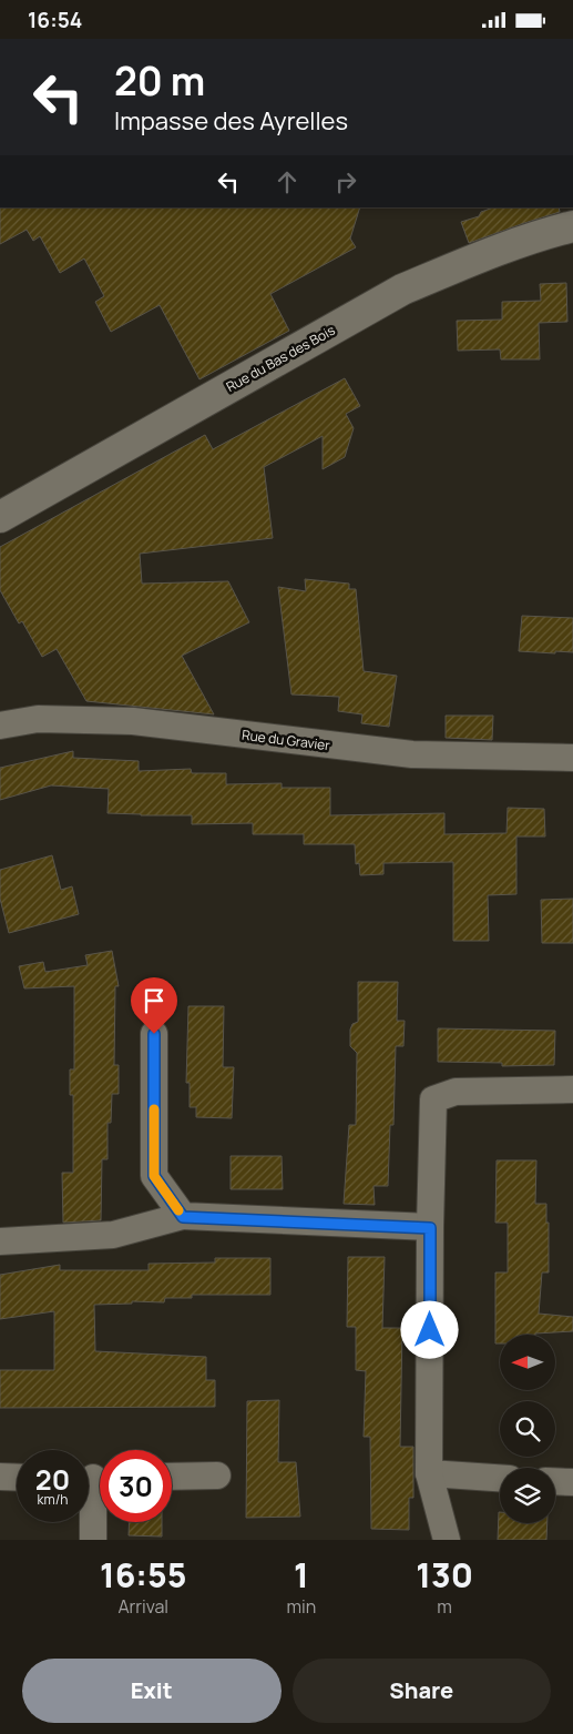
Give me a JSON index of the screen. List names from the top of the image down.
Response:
{
  "streets": {
    "street": ["Rue du Bas des Bois", "Rue du Gravier"]
  },
  "north": "left",
  "page": {
    "status": "16:54",
    "turn": ["20 m", "Impasse des Ayrelles"],
    "speed": "20 km/h",
    "limit": "30",
    "eta": [
      "16:55",
      "Arrival",
      "1",
      "min",
      "130",
      "m"
    ],
    "buttons": ["Exit", "Share"]
  }
}
